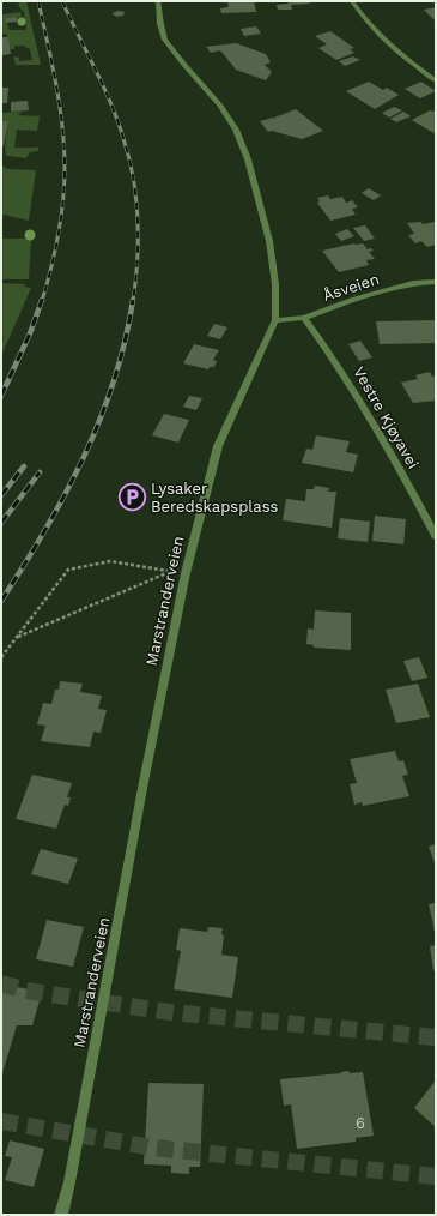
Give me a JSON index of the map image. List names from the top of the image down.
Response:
{
  "streets": {
    "street": ["Åsveien", "Vestre Kjøyavei", "Marstranderveien"]
  },
  "crossings": [
    ["Åsveien", "Vestre Kjøyavei"],
    ["Åsveien", "Marstranderveien"]
  ],
  "places": {
    "parking": ["Lysaker Beredskapsplass"]
  },
  "house_numbers": ["6"]
}
